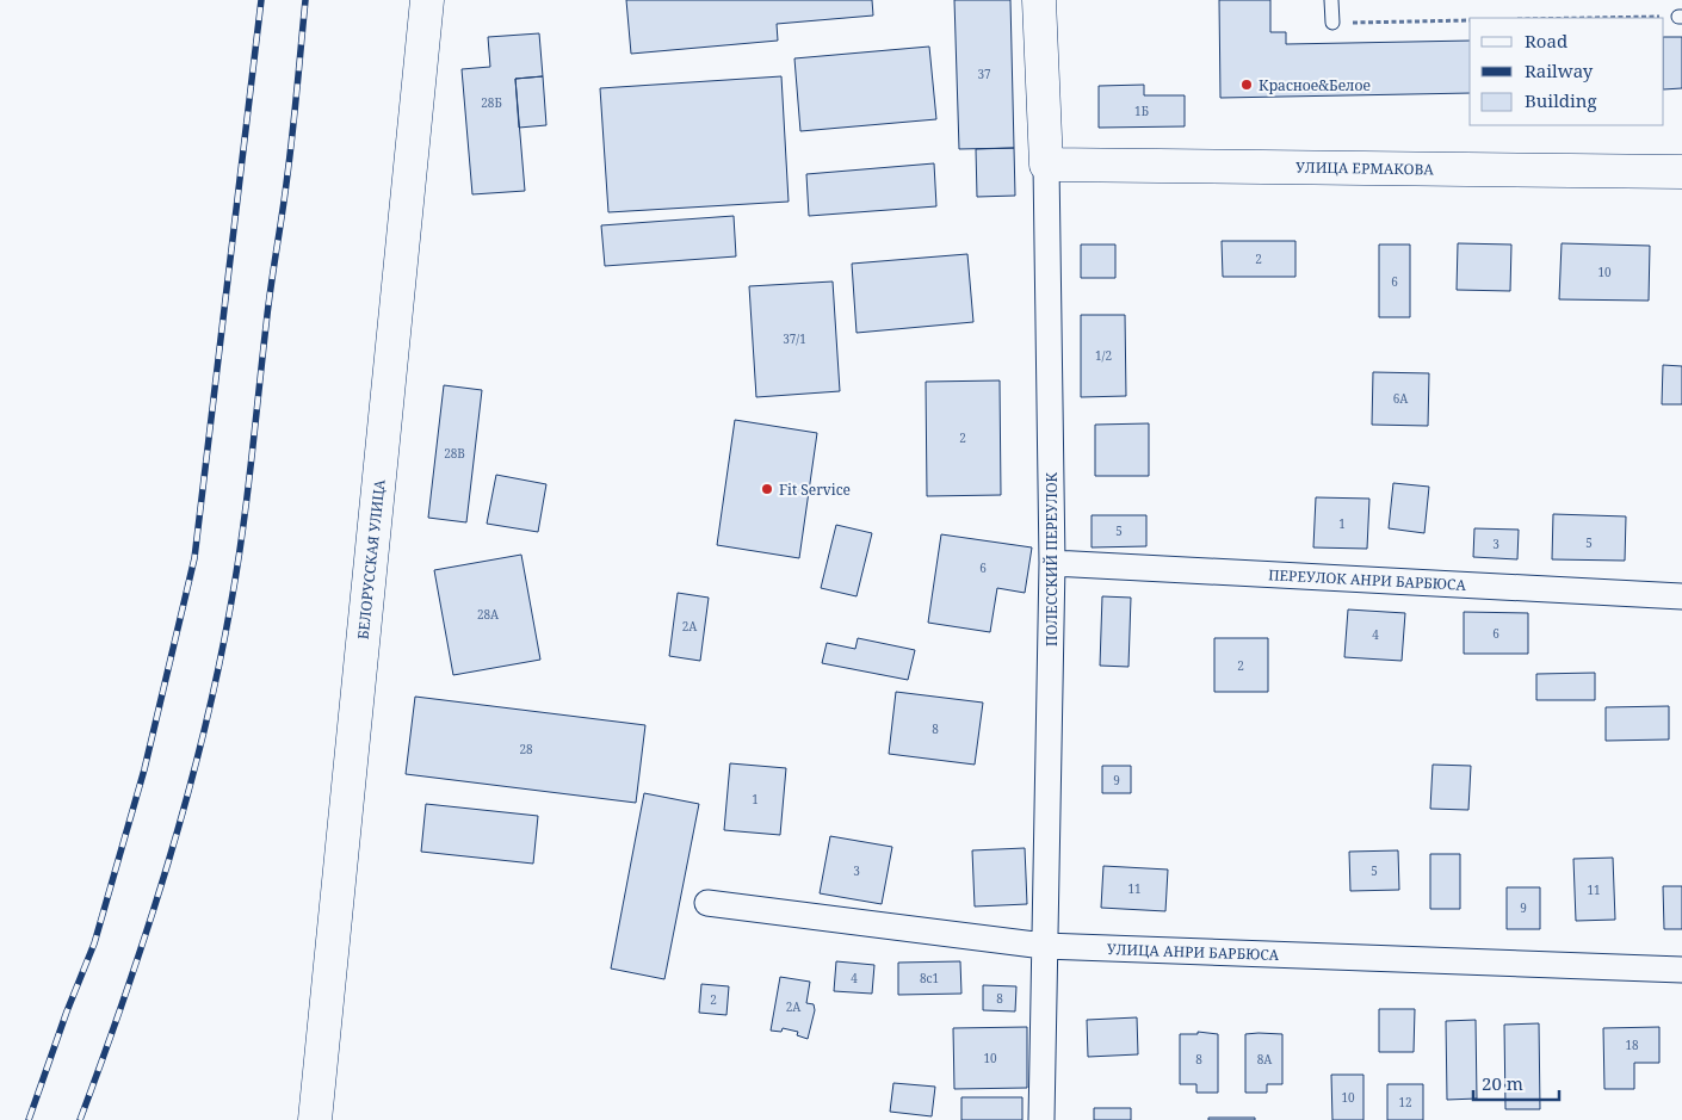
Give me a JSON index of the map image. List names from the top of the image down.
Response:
{
  "streets": {
    "street": [
      "УЛИЦА ЕРМАКОВА",
      "БЕЛОРУССКАЯ УЛИЦА",
      "ПОЛЕССКИЙ ПЕРЕУЛОК",
      "ПЕРЕУЛОК АНРИ БАРБЮСА",
      "УЛИЦА АНРИ БАРБЮСА"
    ]
  },
  "crossings": [
    ["УЛИЦА ЕРМАКОВА", "ПОЛЕССКИЙ ПЕРЕУЛОК"],
    ["ПОЛЕССКИЙ ПЕРЕУЛОК", "ПЕРЕУЛОК АНРИ БАРБЮСА"],
    ["ПОЛЕССКИЙ ПЕРЕУЛОК", "УЛИЦА АНРИ БАРБЮСА"]
  ],
  "places": ["Красное&Белое", "Fit Service"],
  "house_numbers": [
    "37",
    "28Б",
    "1Б",
    "2",
    "10",
    "6",
    "37/1",
    "1/2",
    "6А",
    "2",
    "28В",
    "1",
    "5",
    "5",
    "3",
    "6",
    "28А",
    "2А",
    "6",
    "4",
    "2",
    "8",
    "28",
    "9",
    "1",
    "3",
    "5",
    "11",
    "11",
    "9",
    "4",
    "8с1",
    "8",
    "2",
    "2А",
    "18",
    "10",
    "8",
    "8А",
    "10",
    "12"
  ],
  "legend": ["Road", "Railway", "Building"],
  "scale_bar": "20 m"
}
